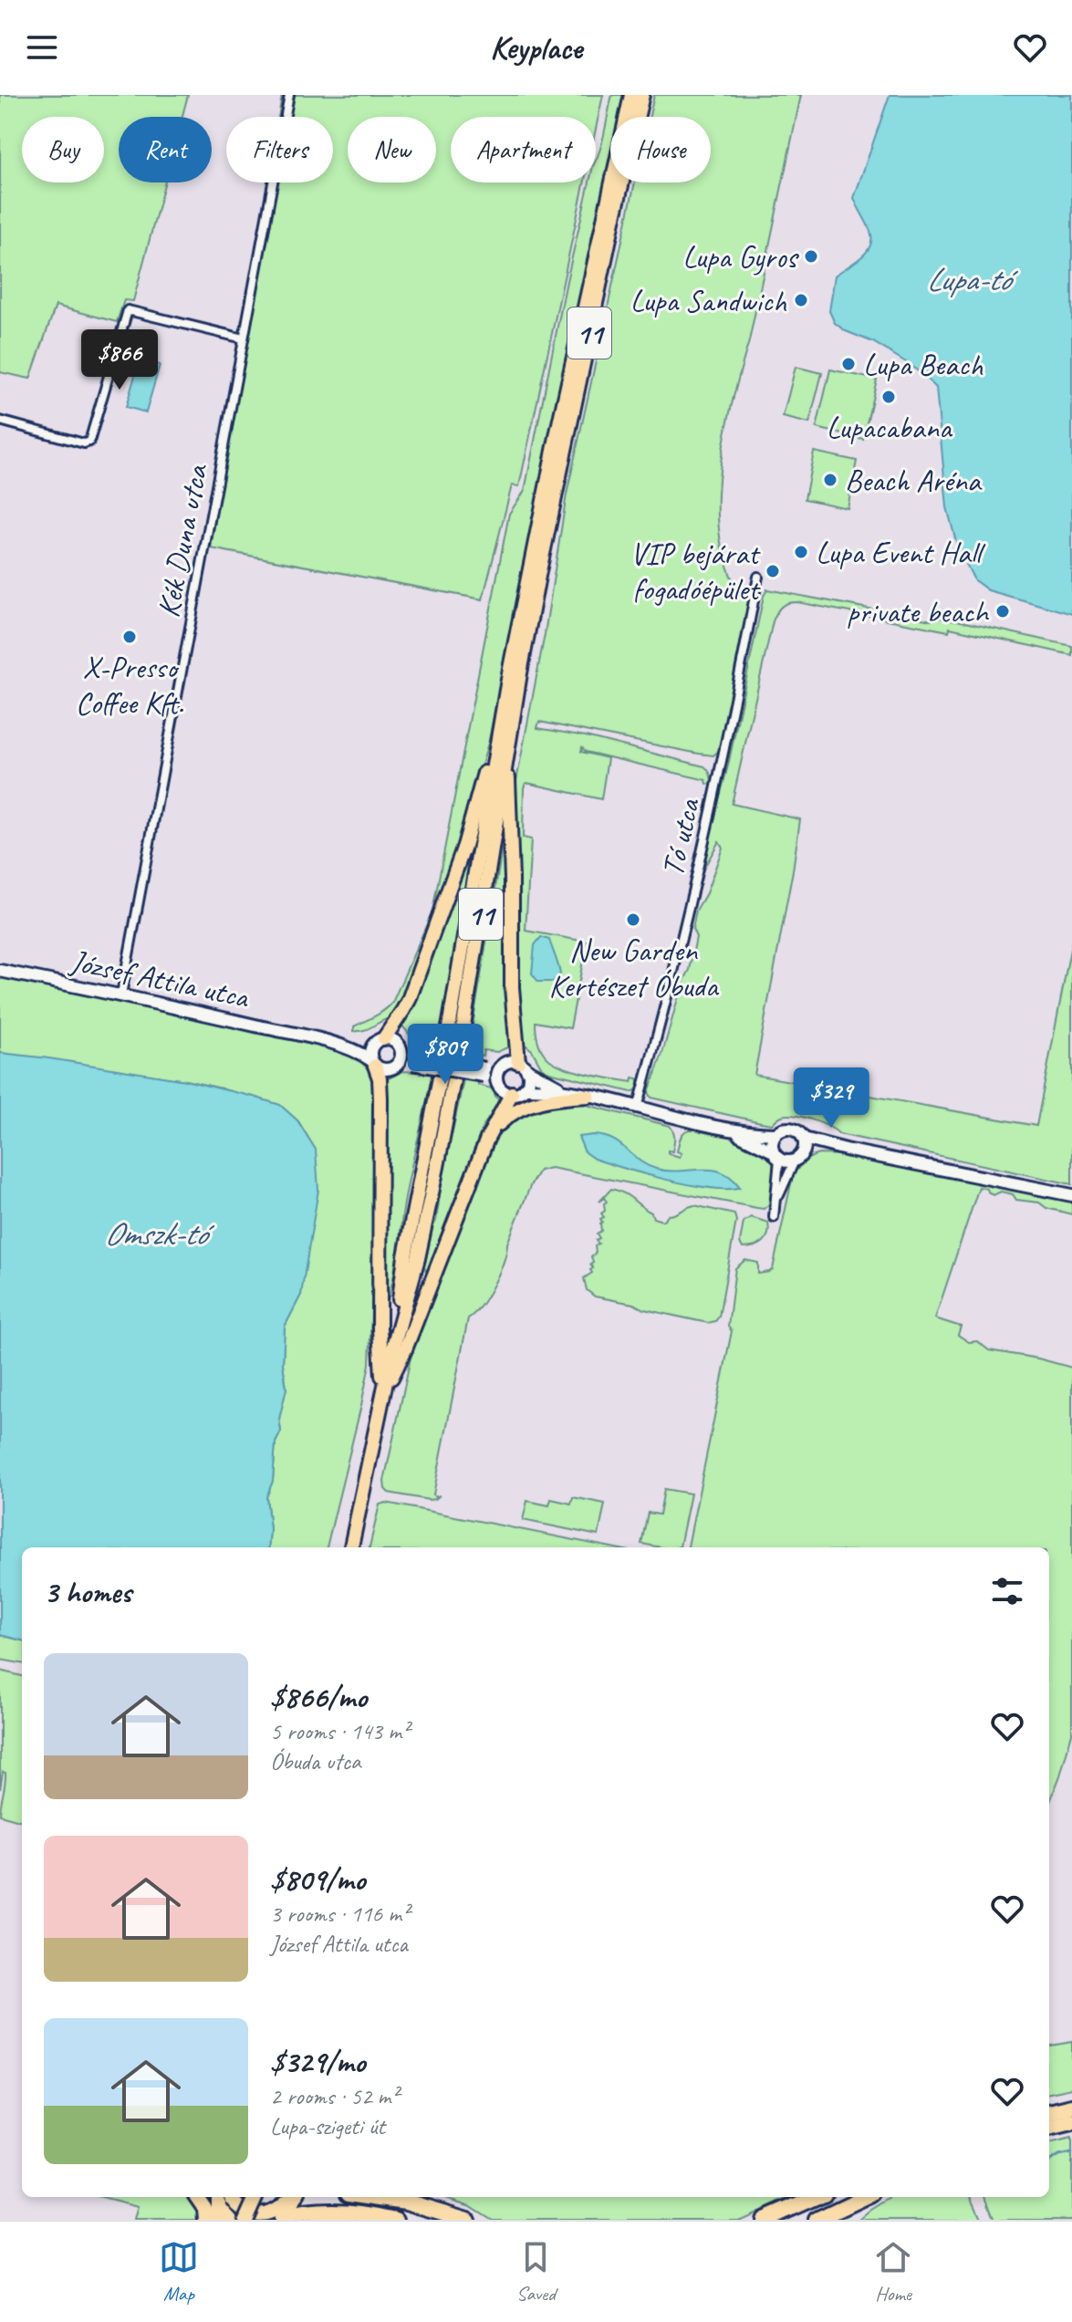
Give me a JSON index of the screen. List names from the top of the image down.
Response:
{
  "streets": {
    "main road": ["11"],
    "street": ["Kék Duna utca", "Tó utca", "József Attila utca"]
  },
  "crossings": [
    ["Kék Duna utca", "József Attila utca"]
  ],
  "water": ["Lupa-tó", "Omszk-tó"],
  "places": [
    "Lupa Gyros",
    "Lupa Sandwich",
    "Lupa Beach",
    "Lupacabana",
    "Beach Aréna",
    "Lupa Event Hall",
    "VIP bejárat fogadóépület",
    "private beach",
    "X-Presso Coffee Kft.",
    "New Garden Kertészet Óbuda"
  ],
  "page": {
    "header": "Keyplace",
    "chip": [
      "Buy",
      "Rent",
      "Filters",
      "New",
      "Apartment",
      "House"
    ],
    "price": ["$866", "$809", "$329"],
    "heading": "3 homes",
    "list": [
      {
        "name": "$866/mo",
        "note": "5 rooms · 143 m² · Óbuda utca"
      },
      {
        "name": "$809/mo",
        "note": "3 rooms · 116 m² · József Attila utca"
      },
      {
        "name": "$329/mo",
        "note": "2 rooms · 52 m² · Lupa-szigeti út"
      }
    ],
    "tabs": ["Map", "Saved", "Home"]
  }
}
